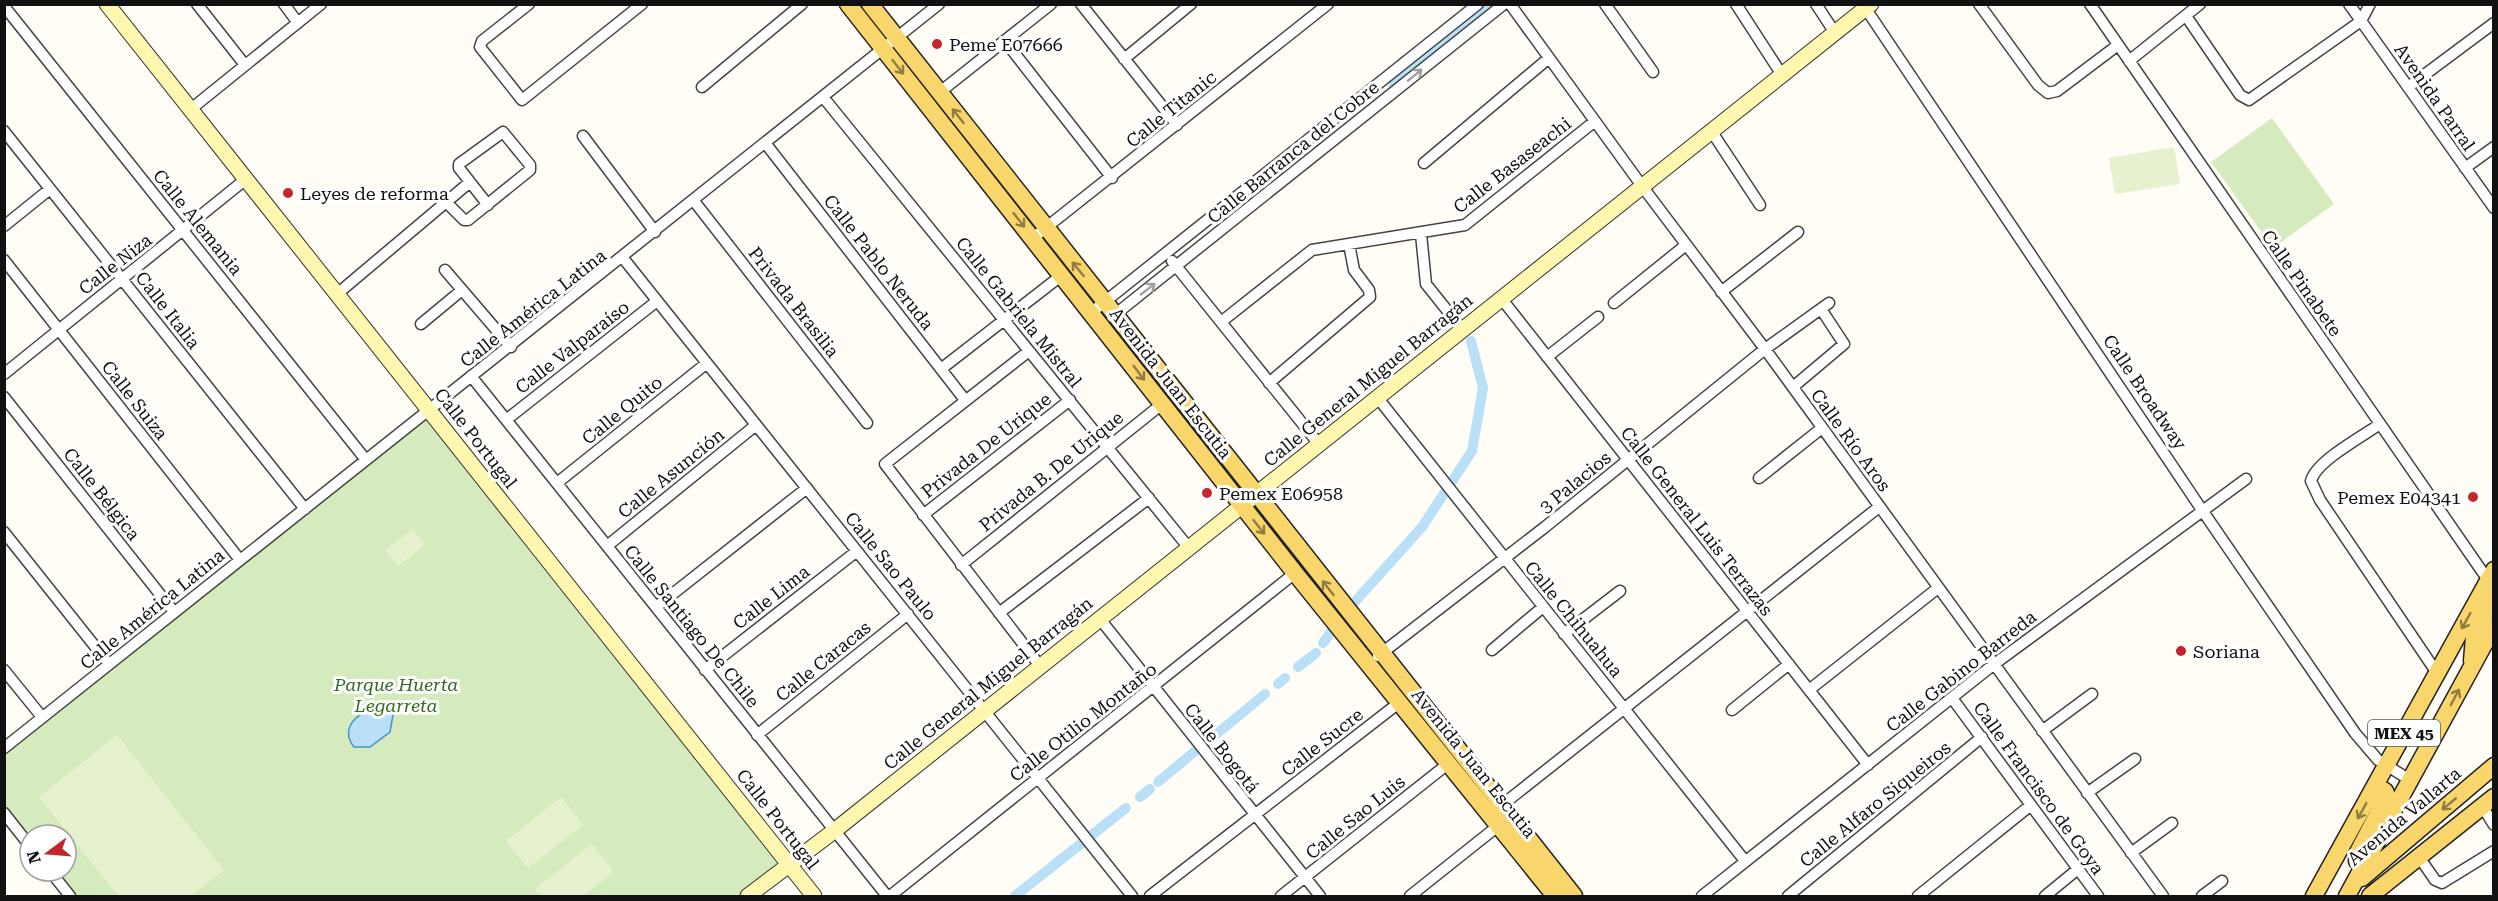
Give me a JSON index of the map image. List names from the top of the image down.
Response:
{
  "streets": {
    "main road": [
      "Calle General Miguel Barragán",
      "Avenida Juan Escutia",
      "Calle Portugal",
      "MEX 45",
      "Avenida Vallarta"
    ],
    "street": [
      "Avenida Parral",
      "Calle Titanic",
      "Calle Barranca del Cobre",
      "Calle Basaseachi",
      "Calle Alemania",
      "Calle Pablo Neruda",
      "Calle Niza",
      "Calle Pinabete",
      "Privada Brasilia",
      "Calle América Latina",
      "Calle Italia",
      "Calle Gabriela Mistral",
      "Calle Valparaíso",
      "Calle Broadway",
      "Calle Suiza",
      "Calle Quito",
      "Calle Río Aros",
      "Privada De Urique",
      "Privada B. De Urique",
      "Calle Asunción",
      "3 Palacios",
      "Calle Bélgica",
      "Calle General Luis Terrazas",
      "Calle Sao Paulo",
      "Calle Lima",
      "Calle Chihuahua",
      "Calle Santiago De Chile",
      "Calle Caracas",
      "Calle Gabino Barreda",
      "Calle Otilio Montaño",
      "Calle Sucre",
      "Calle Bogotá",
      "Calle Francisco de Goya",
      "Calle Alfaro Siqueiros",
      "Calle Sao Luis"
    ]
  },
  "crossings": [
    ["Calle Titanic", "Avenida Juan Escutia"],
    ["Calle Barranca del Cobre", "Avenida Juan Escutia"],
    ["Calle Basaseachi", "Calle Río Aros"],
    ["Calle Alemania", "Calle Niza"],
    ["Calle Alemania", "Calle América Latina"],
    ["Calle Pablo Neruda", "Calle América Latina"],
    ["Calle Niza", "Calle Italia"],
    ["Calle Niza", "Calle Suiza"],
    ["Calle Niza", "Calle Portugal"],
    ["Calle Pinabete", "MEX 45"],
    ["Privada Brasilia", "Calle América Latina"],
    ["Calle América Latina", "Calle Italia"],
    ["Calle América Latina", "Calle Gabriela Mistral"],
    ["Calle América Latina", "Avenida Juan Escutia"],
    ["Calle América Latina", "Calle Suiza"],
    ["Calle América Latina", "Calle Portugal"],
    ["Calle América Latina", "Calle Bélgica"],
    ["Calle América Latina", "Calle Sao Paulo"],
    ["Calle América Latina", "Calle Santiago De Chile"],
    ["Calle Gabriela Mistral", "Calle General Miguel Barragán"],
    ["Calle Gabriela Mistral", "Privada De Urique"],
    ["Calle Gabriela Mistral", "Privada B. De Urique"],
    ["Calle Valparaíso", "Calle Sao Paulo"],
    ["Calle Valparaíso", "Calle Santiago De Chile"],
    ["Calle General Miguel Barragán", "Avenida Juan Escutia"],
    ["Calle General Miguel Barragán", "Calle Broadway"],
    ["Calle General Miguel Barragán", "Calle Portugal"],
    ["Calle General Miguel Barragán", "Calle Río Aros"],
    ["Calle General Miguel Barragán", "Calle General Luis Terrazas"],
    ["Calle General Miguel Barragán", "Calle Sao Paulo"],
    ["Calle General Miguel Barragán", "Calle Chihuahua"],
    ["Calle General Miguel Barragán", "Calle Santiago De Chile"],
    ["Calle General Miguel Barragán", "Calle Bogotá"],
    ["Avenida Juan Escutia", "Privada B. De Urique"],
    ["Avenida Juan Escutia", "3 Palacios"],
    ["Avenida Juan Escutia", "Calle Otilio Montaño"],
    ["Avenida Juan Escutia", "Calle Sucre"],
    ["Avenida Juan Escutia", "Calle Sao Luis"],
    ["Calle Broadway", "Calle Gabino Barreda"],
    ["Calle Broadway", "MEX 45"],
    ["Calle Quito", "Calle Sao Paulo"],
    ["Calle Quito", "Calle Santiago De Chile"],
    ["Calle Río Aros", "3 Palacios"],
    ["Calle Río Aros", "Calle Gabino Barreda"],
    ["Calle Asunción", "Calle Sao Paulo"],
    ["Calle Asunción", "Calle Santiago De Chile"],
    ["3 Palacios", "Calle General Luis Terrazas"],
    ["3 Palacios", "Calle Chihuahua"],
    ["Calle General Luis Terrazas", "Calle Gabino Barreda"],
    ["Calle Sao Paulo", "Calle Lima"],
    ["Calle Sao Paulo", "Calle Caracas"],
    ["Calle Sao Paulo", "Calle Otilio Montaño"],
    ["Calle Lima", "Calle Santiago De Chile"],
    ["Calle Chihuahua", "Calle Gabino Barreda"],
    ["Calle Santiago De Chile", "Calle Caracas"],
    ["Calle Santiago De Chile", "Calle Otilio Montaño"],
    ["Calle Gabino Barreda", "Calle Francisco de Goya"],
    ["Calle Otilio Montaño", "Calle Bogotá"],
    ["MEX 45", "Avenida Vallarta"],
    ["Calle Sucre", "Calle Bogotá"],
    ["Calle Bogotá", "Calle Sao Luis"],
    ["Calle Francisco de Goya", "Calle Alfaro Siqueiros"]
  ],
  "parks": ["Parque Huerta Legarreta"],
  "places": [
    "Peme E07666",
    "Leyes de reforma",
    "Pemex E06958",
    "Pemex E04341",
    "Soriana"
  ],
  "north": "left"
}
